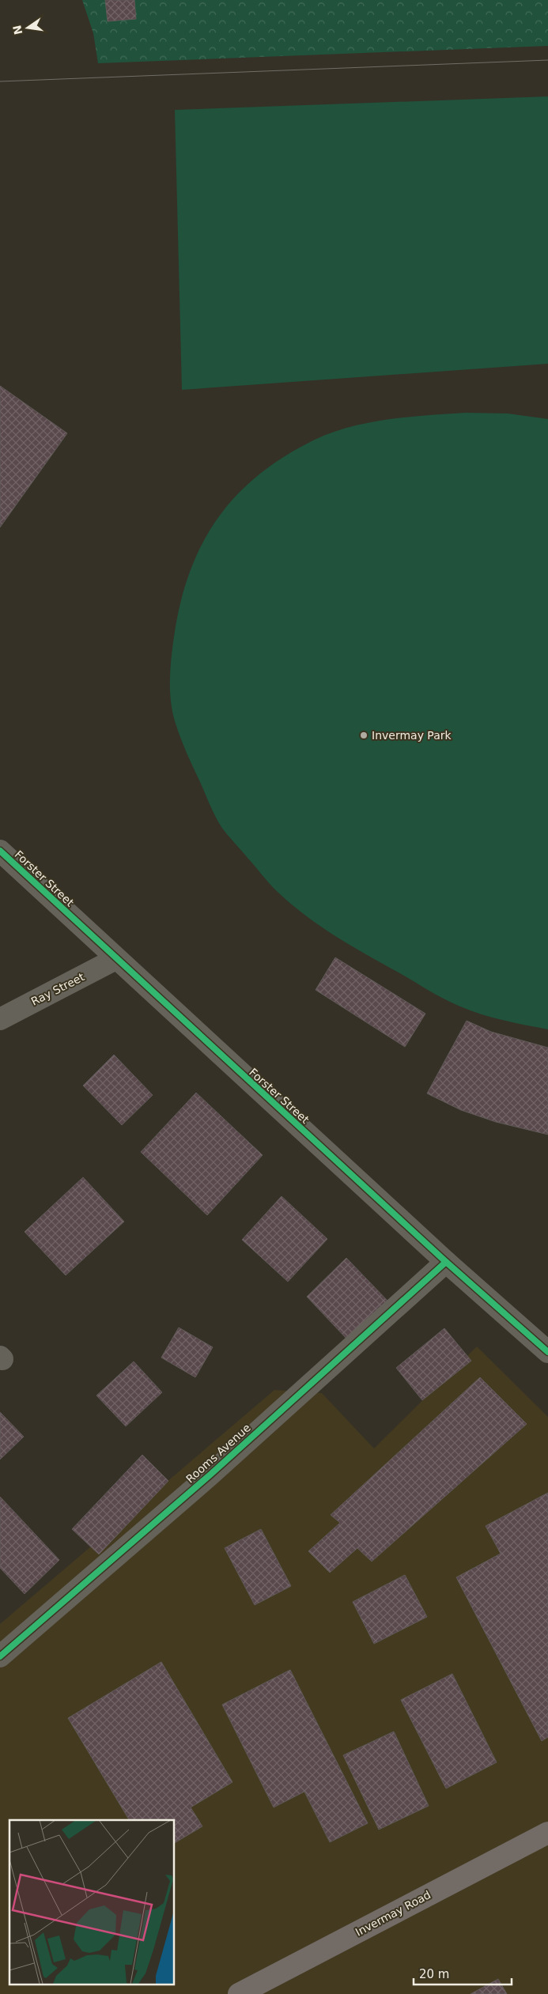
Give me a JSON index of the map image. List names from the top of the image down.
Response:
{
  "streets": {
    "main road": ["Invermay Road"],
    "street": ["Forster Street", "Ray Street", "Rooms Avenue"]
  },
  "crossings": [
    ["Forster Street", "Ray Street"],
    ["Forster Street", "Rooms Avenue"]
  ],
  "places": ["Invermay Park"],
  "scale_bar": "20 m",
  "north": "left"
}
